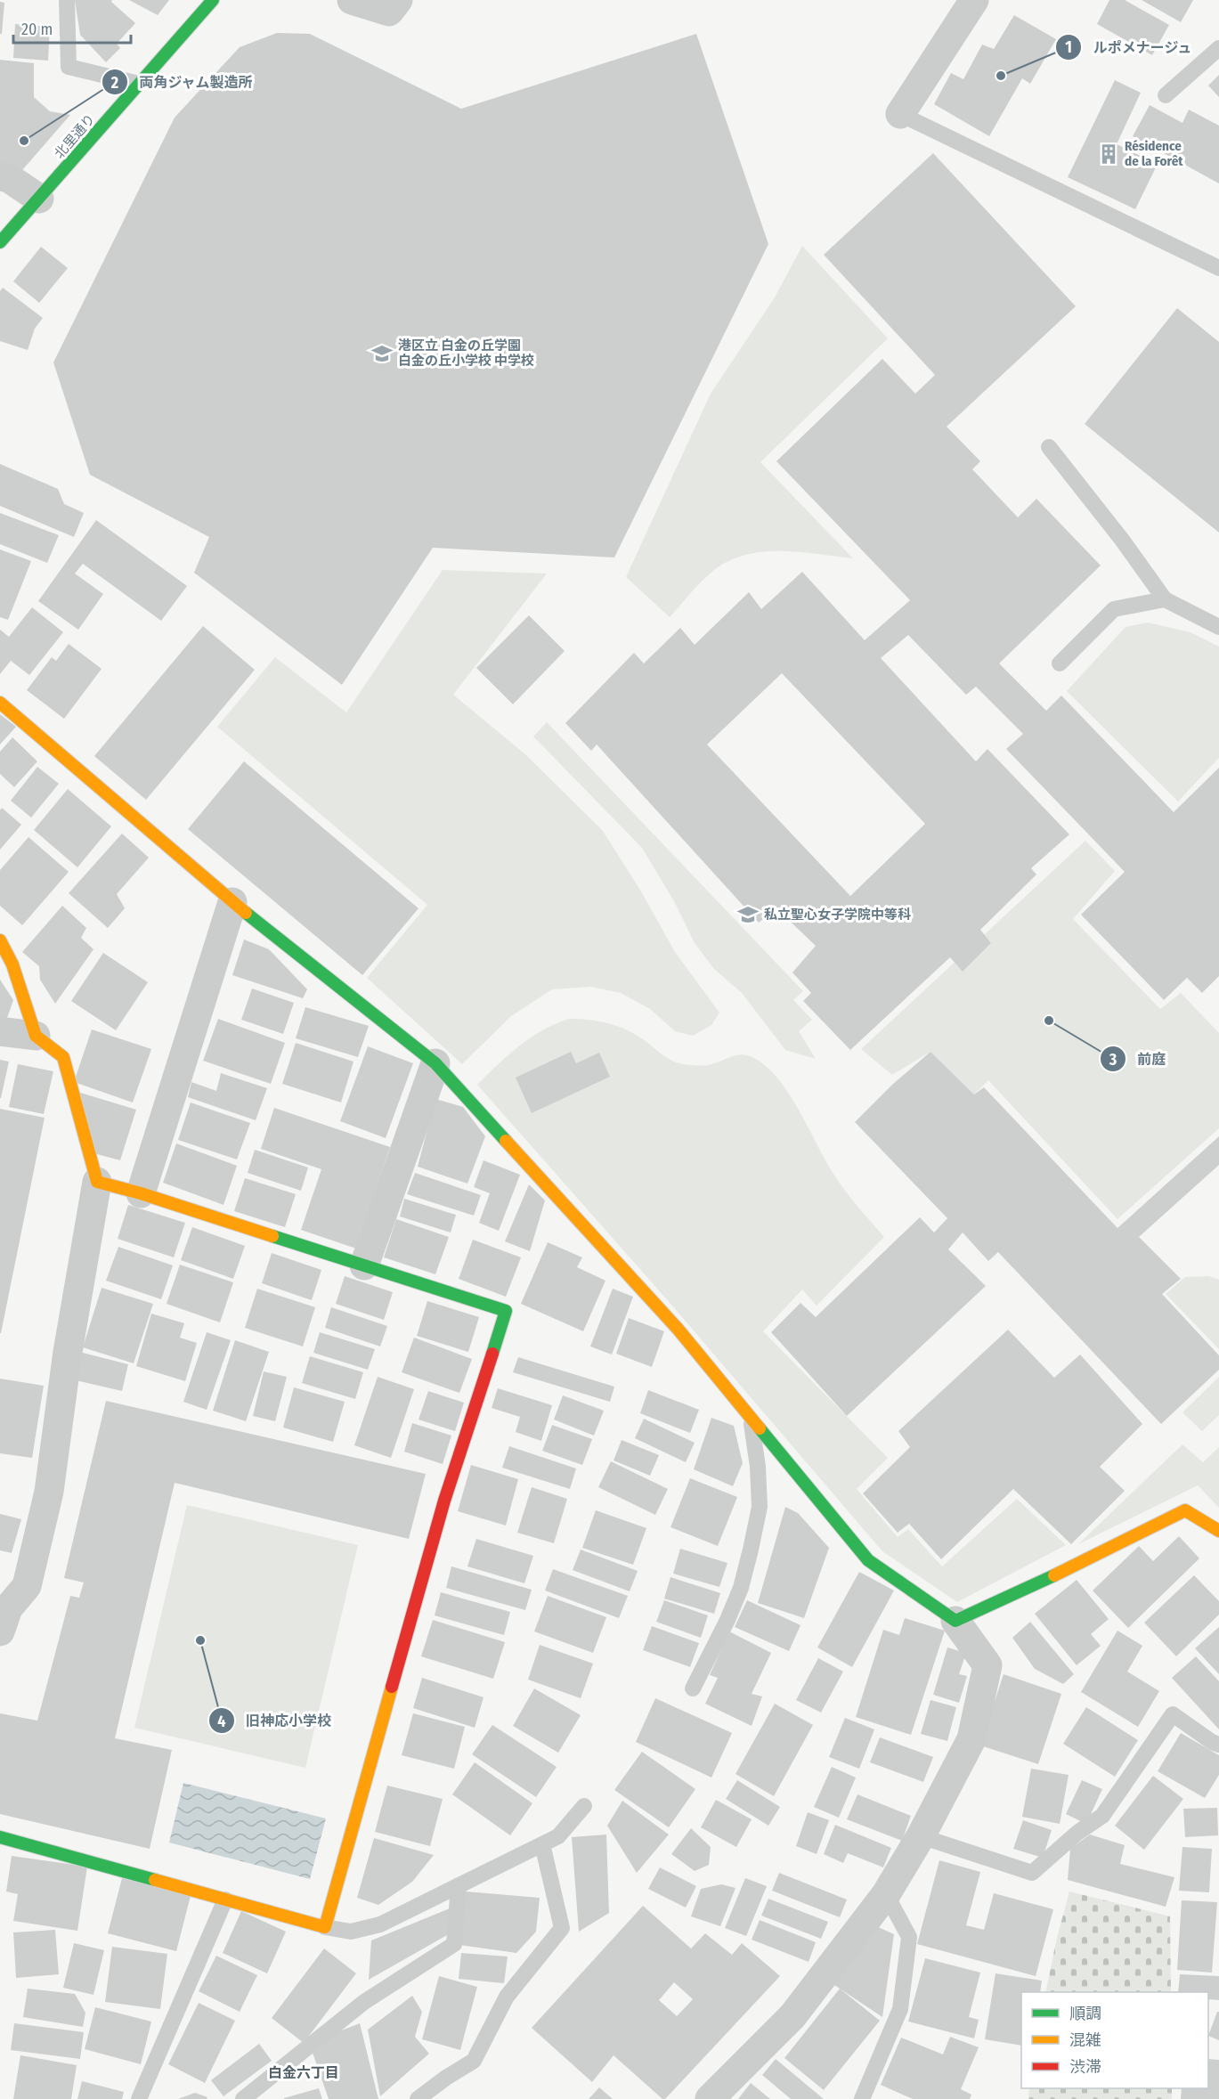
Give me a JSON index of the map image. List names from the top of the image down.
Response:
{
  "streets": {
    "street": ["北里通り"]
  },
  "districts": ["白金六丁目"],
  "places": {
    "other": [
      "ルポメナージュ",
      "両角ジャム製造所",
      "前庭",
      "旧神応小学校"
    ],
    "building": ["Résidence de la Forêt"],
    "school or university": ["港区立 白金の丘学園 白金の丘小学校 中学校", "私立聖心女子学院中等科"]
  },
  "legend": ["順調", "混雑", "渋滞"],
  "scale_bar": "20 m"
}
